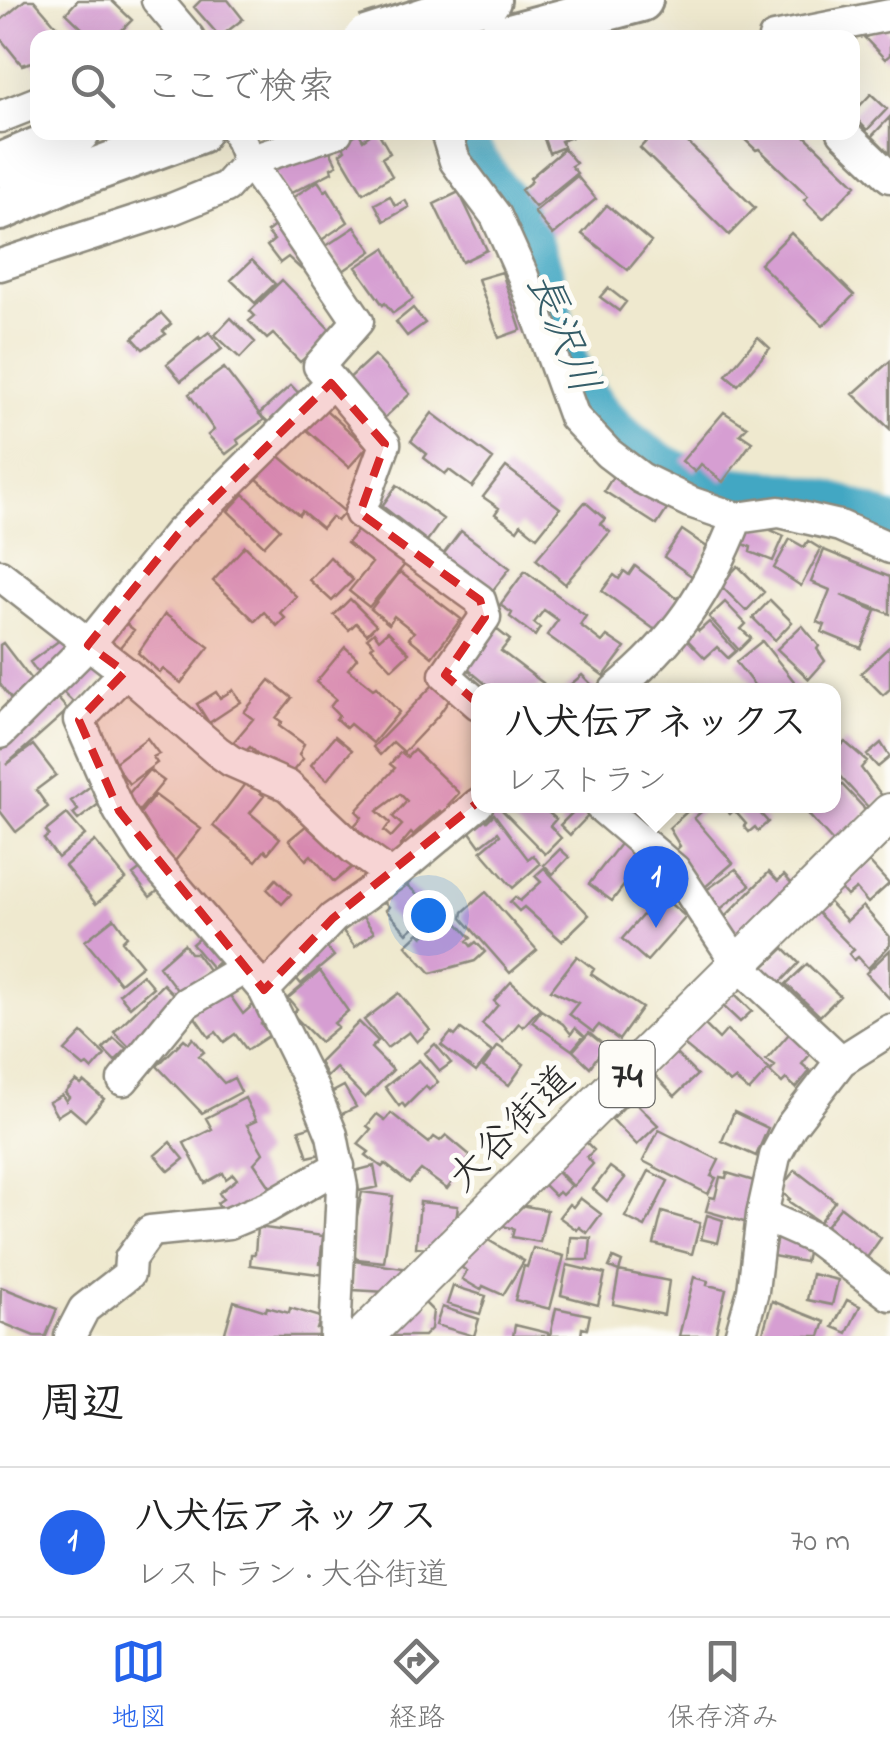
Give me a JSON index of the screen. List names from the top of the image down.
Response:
{
  "streets": {
    "main road": ["74", "大谷街道"]
  },
  "water": ["長沢川"],
  "page": {
    "search": "ここで検索",
    "popup": ["八犬伝アネックス", "レストラン"],
    "pins": "1",
    "heading": "周辺",
    "list": [
      {
        "mark": "1",
        "name": "八犬伝アネックス",
        "note": "レストラン · 大谷街道",
        "value": "70 m"
      }
    ],
    "nav": ["地図", "経路", "保存済み"]
  }
}
